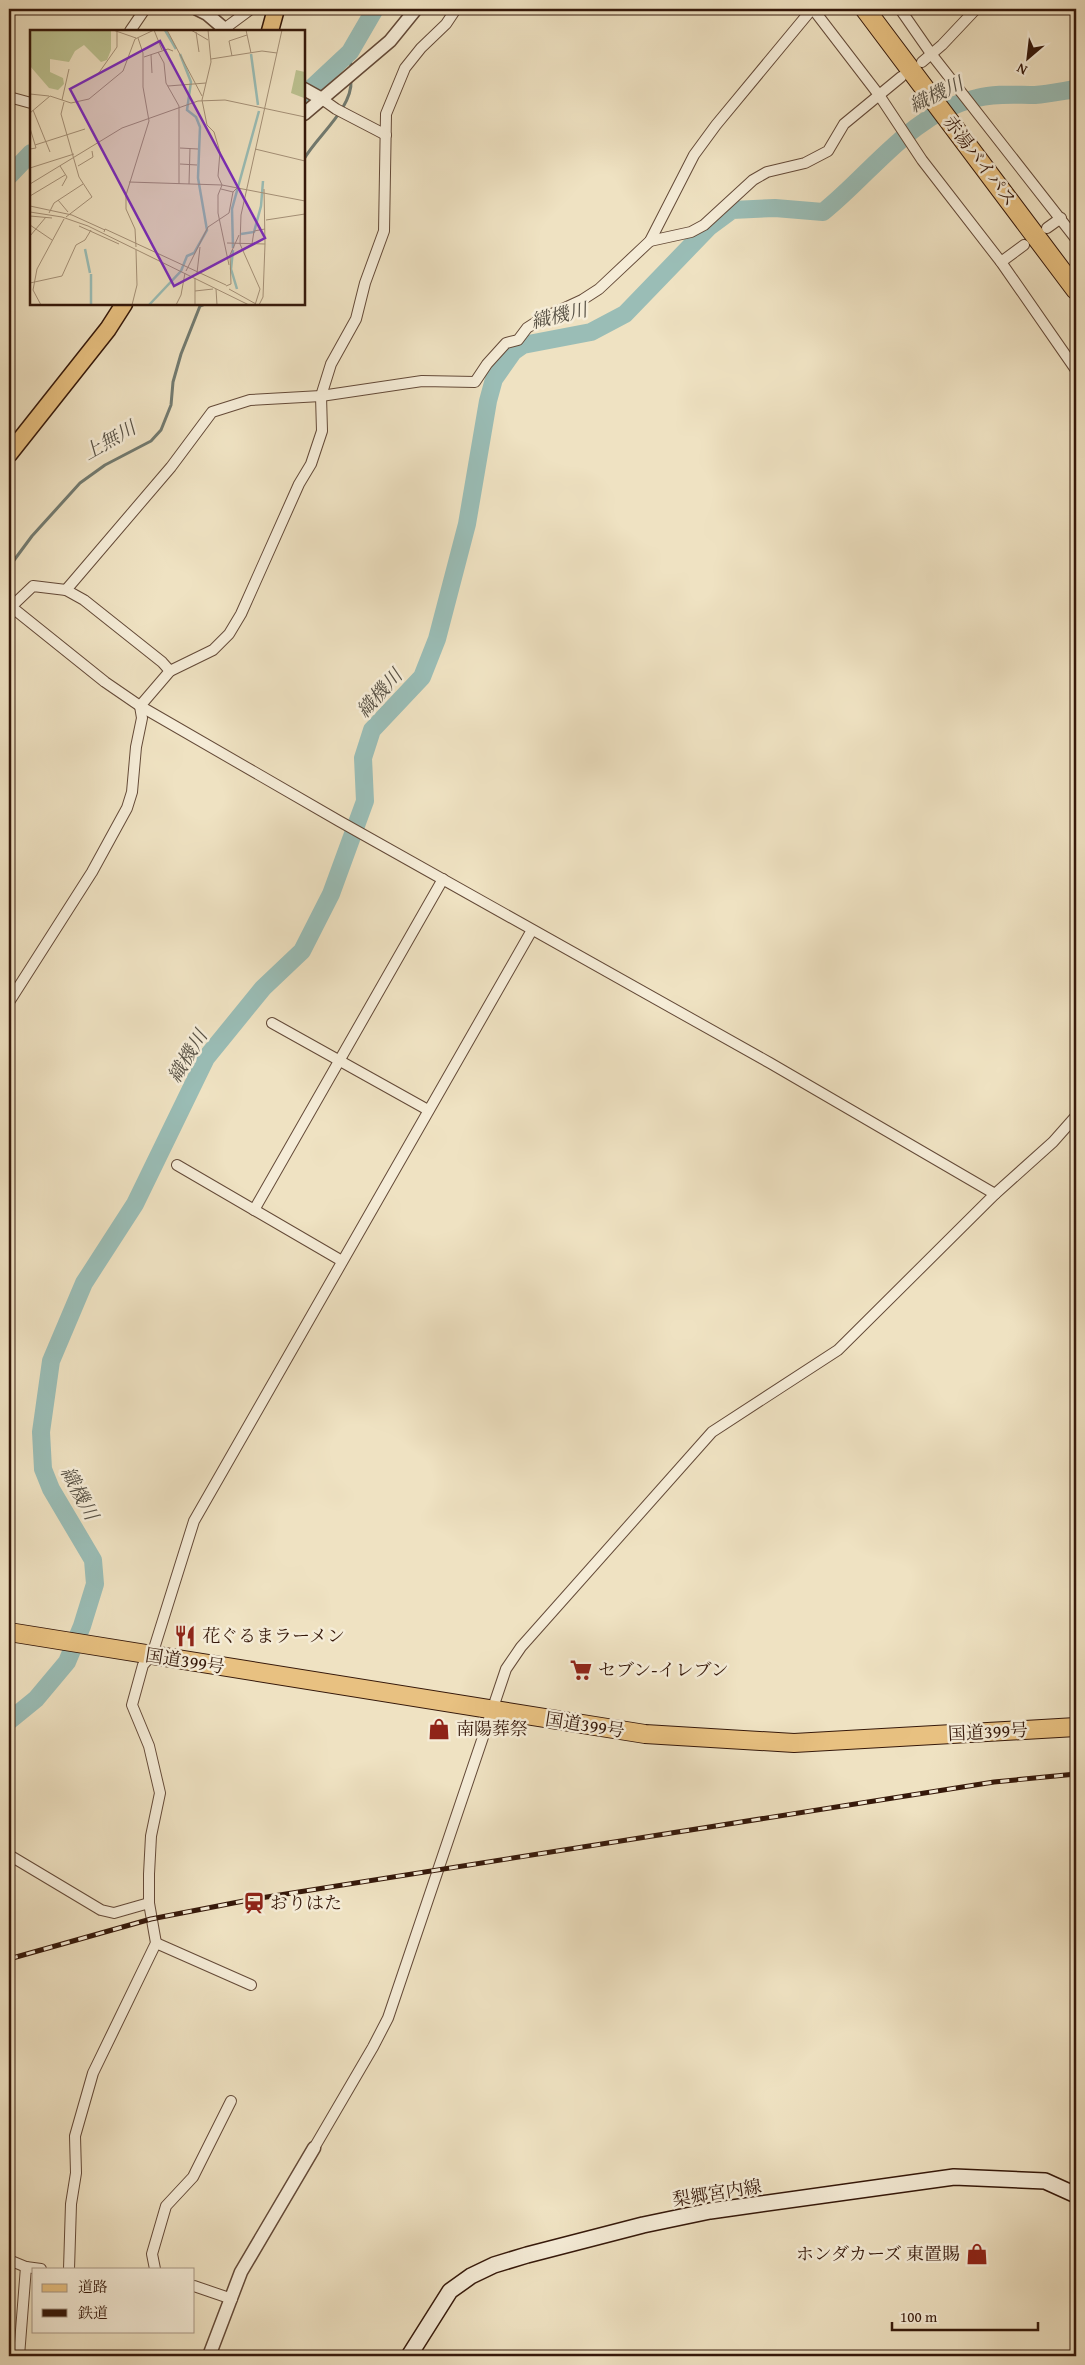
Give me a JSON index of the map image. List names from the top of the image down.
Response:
{
  "streets": {
    "highway": ["赤湯バイパス", "国道399号"],
    "main road": ["梨郷宮内線"]
  },
  "water": ["織機川", "上無川"],
  "places": {
    "restaurant": ["花ぐるまラーメン"],
    "supermarket": ["セブン-イレブン"],
    "shop": ["南陽葬祭", "ホンダカーズ 東置賜"],
    "station": ["おりはた"]
  },
  "legend": ["道路", "鉄道"],
  "scale_bar": "100 m",
  "north": "bottom left"
}
